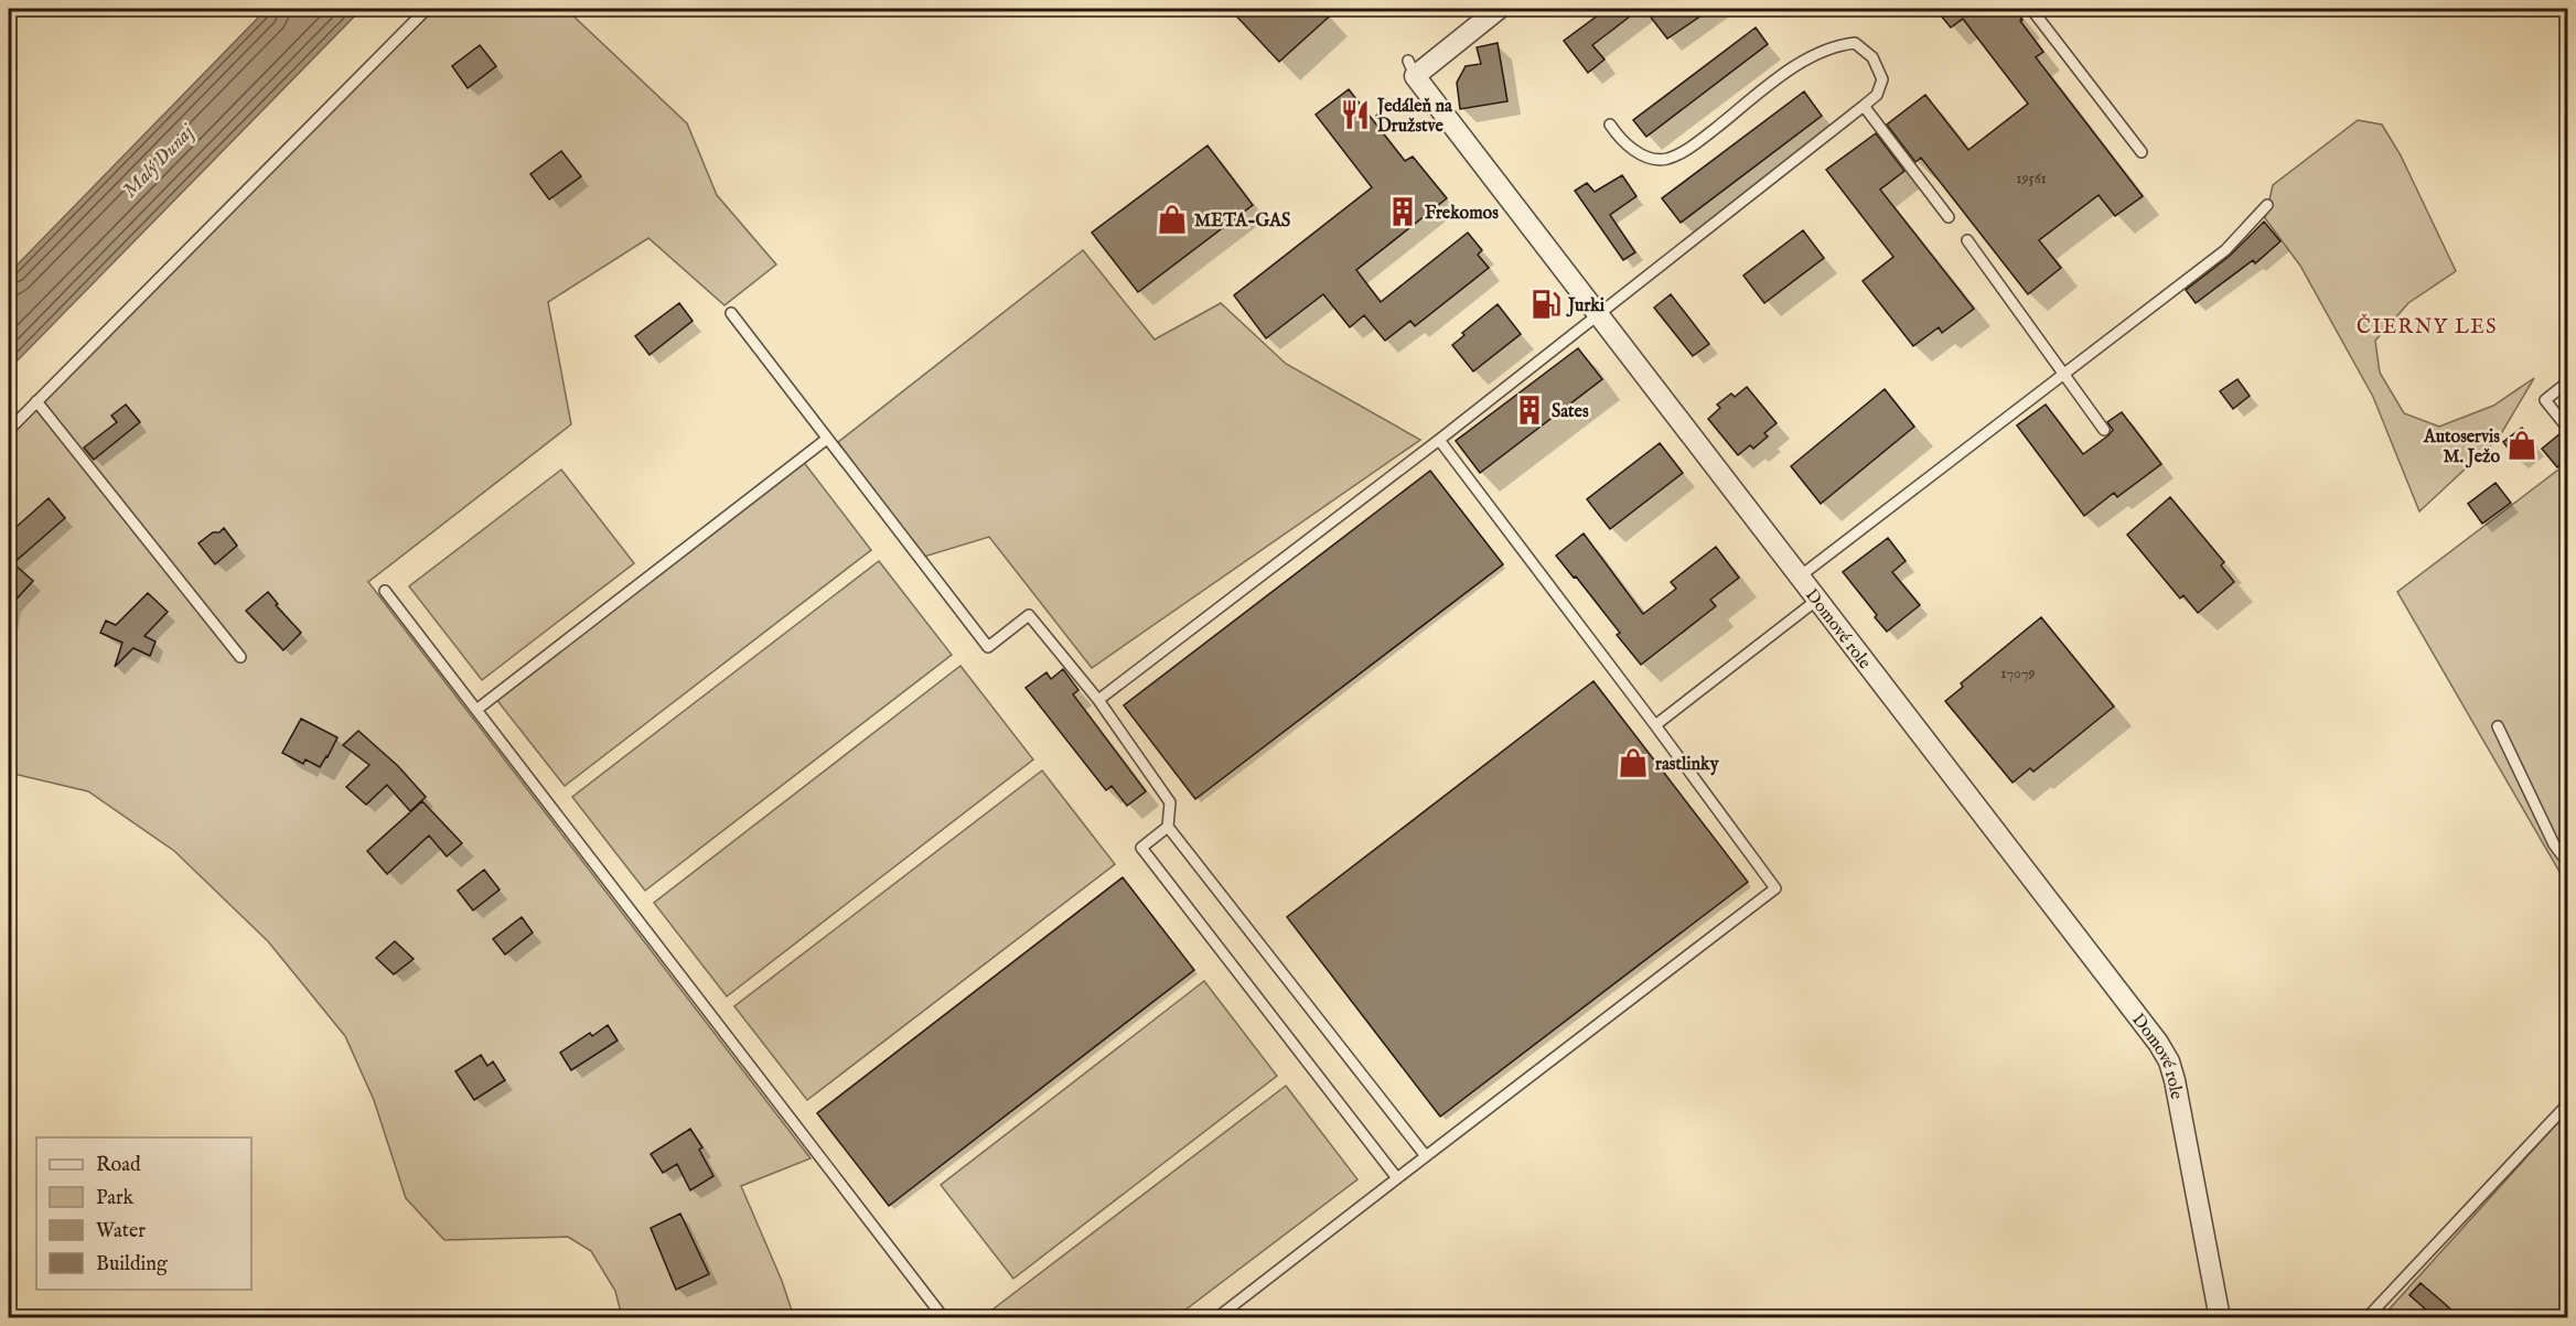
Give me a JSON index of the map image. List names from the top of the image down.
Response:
{
  "streets": {
    "street": ["Domové role"]
  },
  "districts": ["ČIERNY LES"],
  "water": ["Malý Dunaj"],
  "places": {
    "restaurant": ["Jedáleň na Družstve"],
    "building": ["Frekomos", "Sates"],
    "shop": ["META-GAS", "Autoservis M. Ježo", "rastlinky"],
    "fuel station": ["Jurki"]
  },
  "house_numbers": ["19561", "17079"],
  "legend": [
    "Road",
    "Park",
    "Water",
    "Building"
  ]
}
